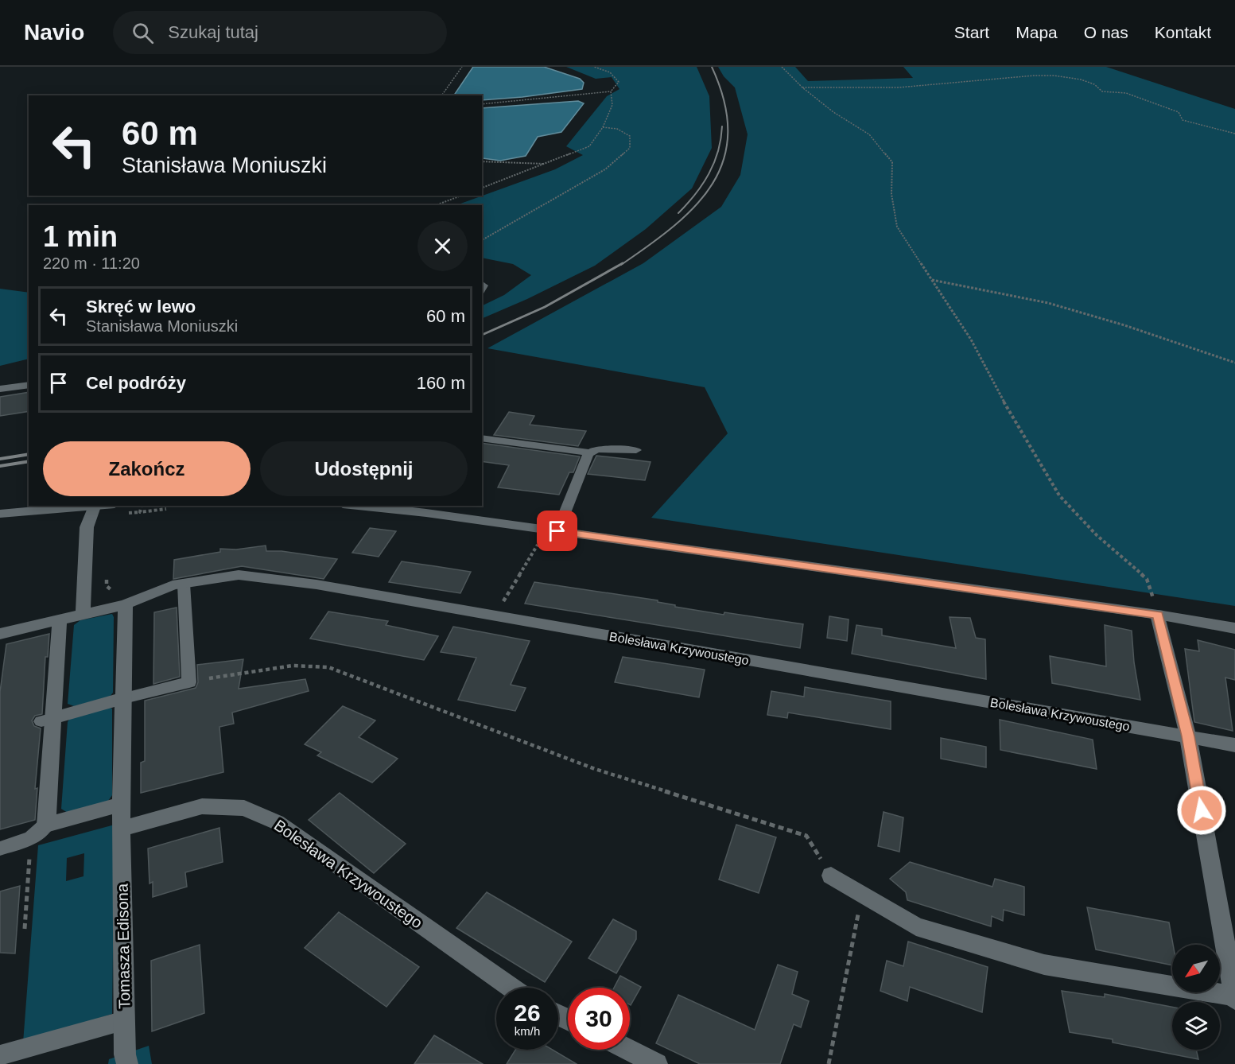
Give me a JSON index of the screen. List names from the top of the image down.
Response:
{
  "streets": {
    "street": ["Bolesława Krzywoustego", "Tomasza Edisona"]
  },
  "crossings": [
    ["Bolesława Krzywoustego", "Tomasza Edisona"]
  ],
  "north": "bottom left",
  "page": {
    "header": "Navio",
    "search": "Szukaj tutaj",
    "nav": [
      "Start",
      "Mapa",
      "O nas",
      "Kontakt"
    ],
    "turn": ["60 m", "Stanisława Moniuszki"],
    "heading": ["1 min", "220 m · 11:20"],
    "list": [
      {
        "name": "Skręć w lewo",
        "note": "Stanisława Moniuszki",
        "value": "60 m"
      },
      {
        "name": "Cel podróży",
        "value": "160 m"
      }
    ],
    "buttons": ["Zakończ", "Udostępnij"],
    "speed": "26 km/h",
    "limit": "30"
  }
}
